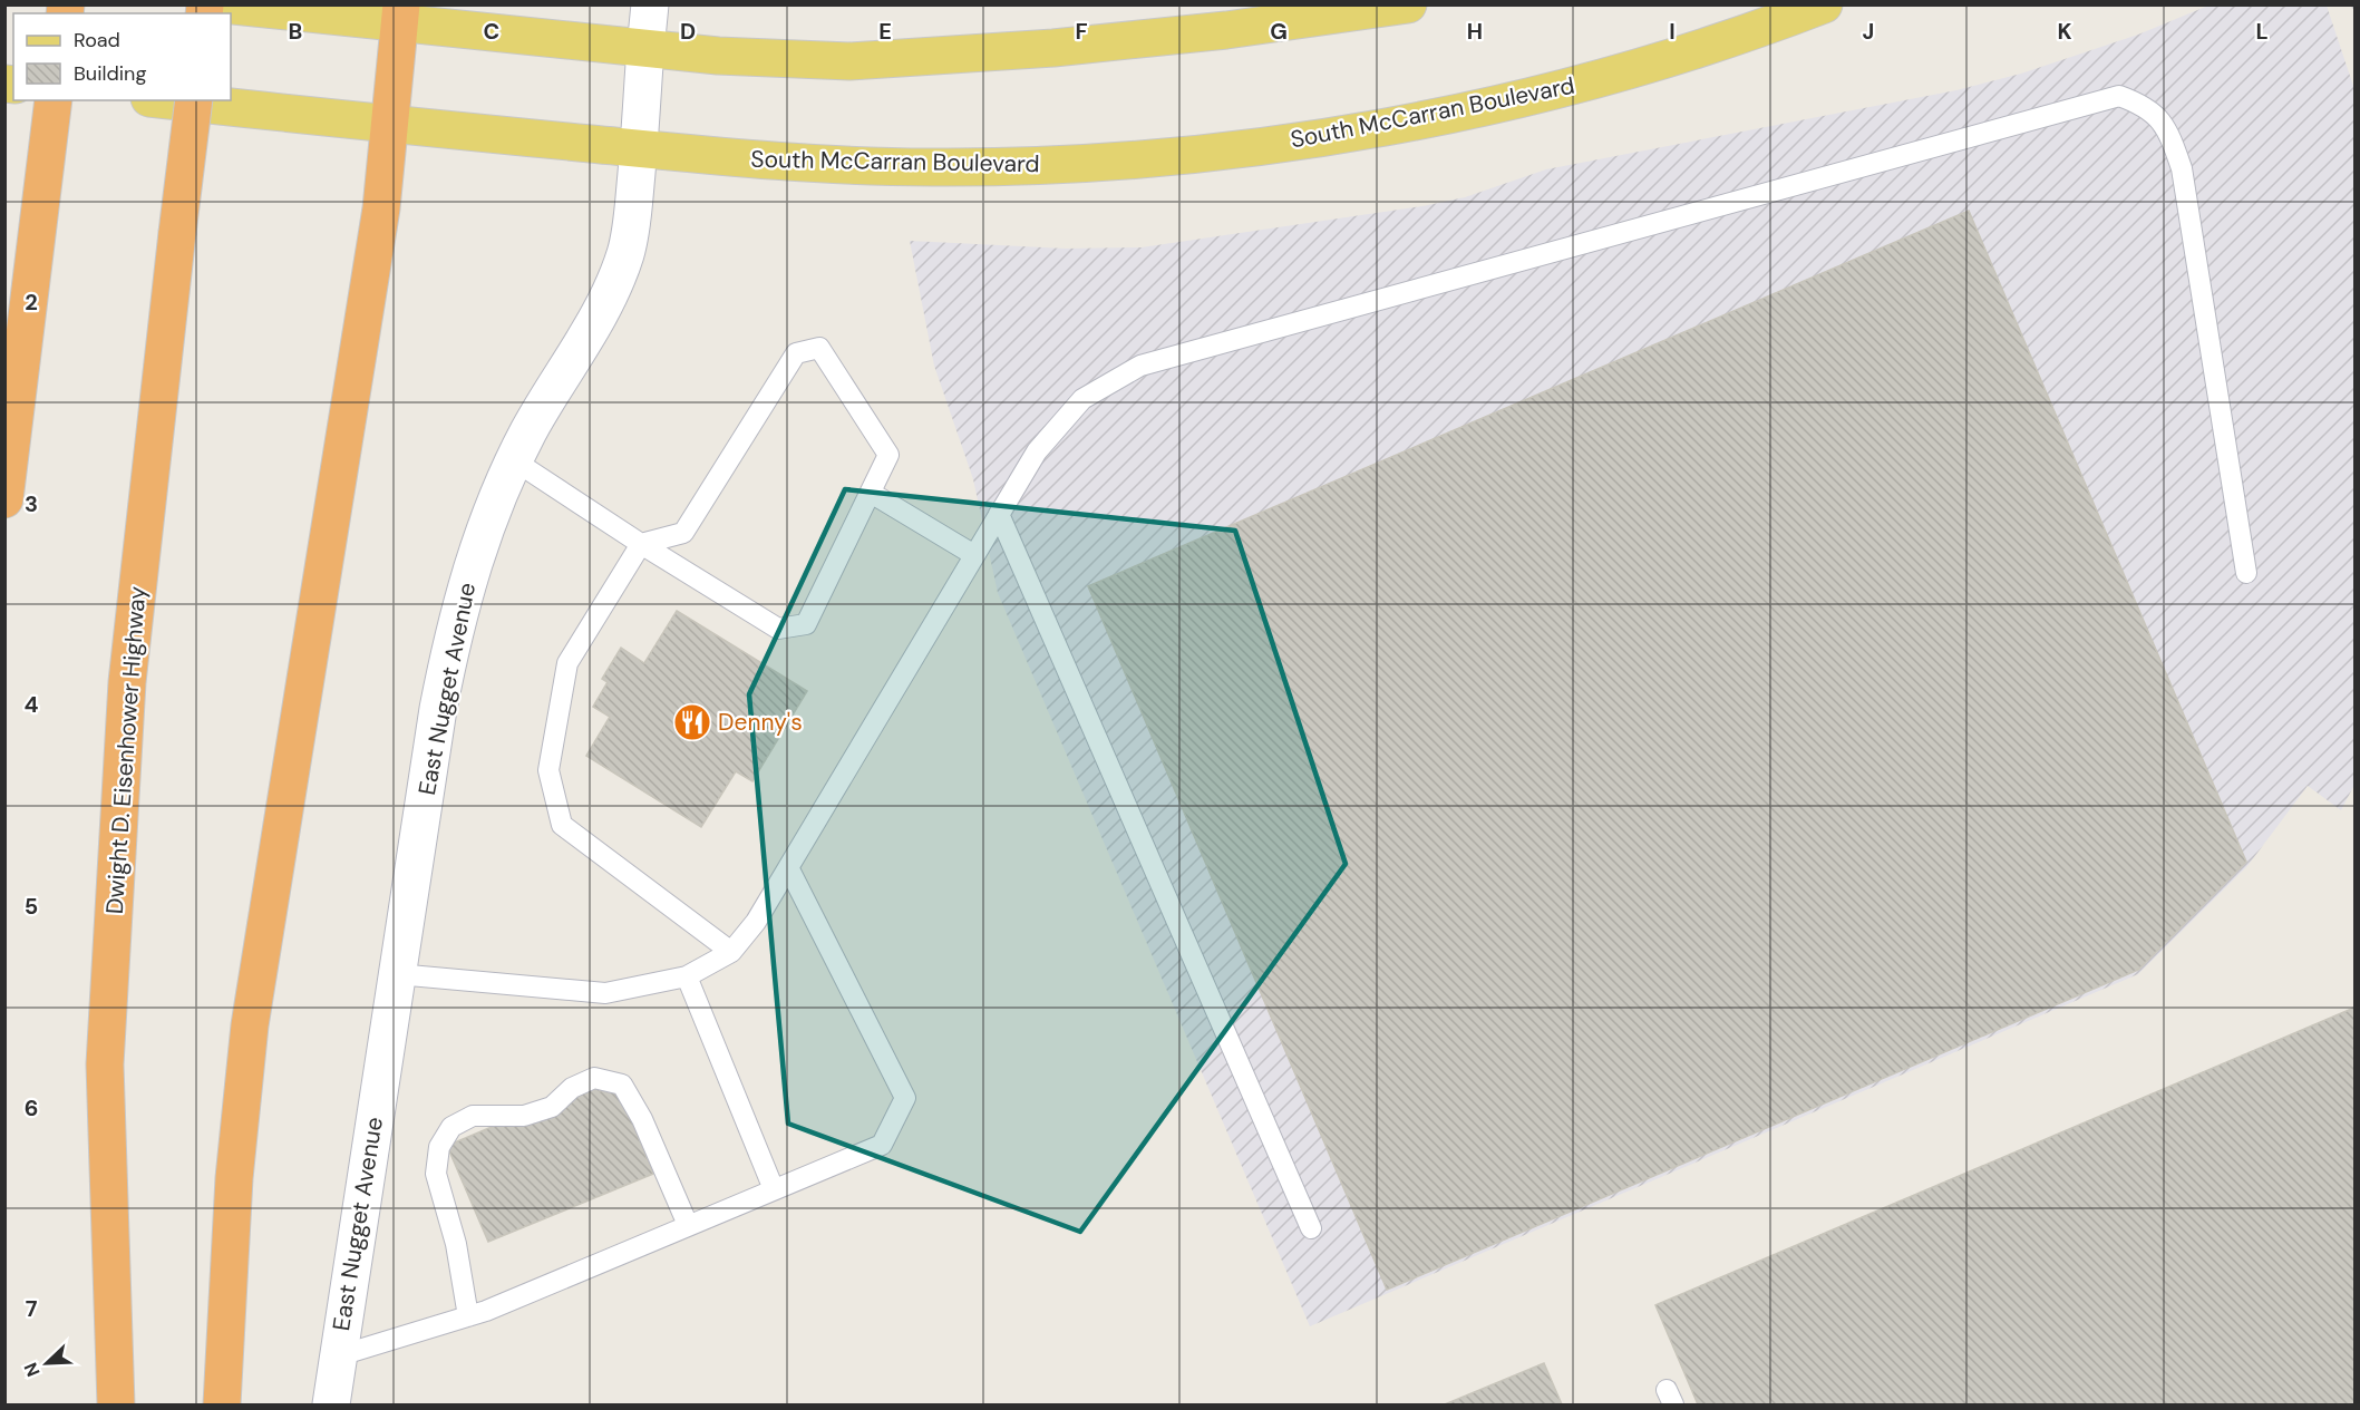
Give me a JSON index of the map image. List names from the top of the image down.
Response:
{
  "streets": {
    "highway": ["Dwight D. Eisenhower Highway"],
    "main road": ["South McCarran Boulevard"],
    "street": ["East Nugget Avenue"]
  },
  "crossings": [
    ["South McCarran Boulevard", "East Nugget Avenue"]
  ],
  "places": {
    "restaurant": ["Denny's"]
  },
  "legend": ["Road", "Building"],
  "north": "bottom left",
  "grid": {
    "columns": [
      "B",
      "C",
      "D",
      "E",
      "F",
      "G",
      "H",
      "I",
      "J",
      "K",
      "L"
    ],
    "rows": [
      "2",
      "3",
      "4",
      "5",
      "6",
      "7"
    ]
  }
}
